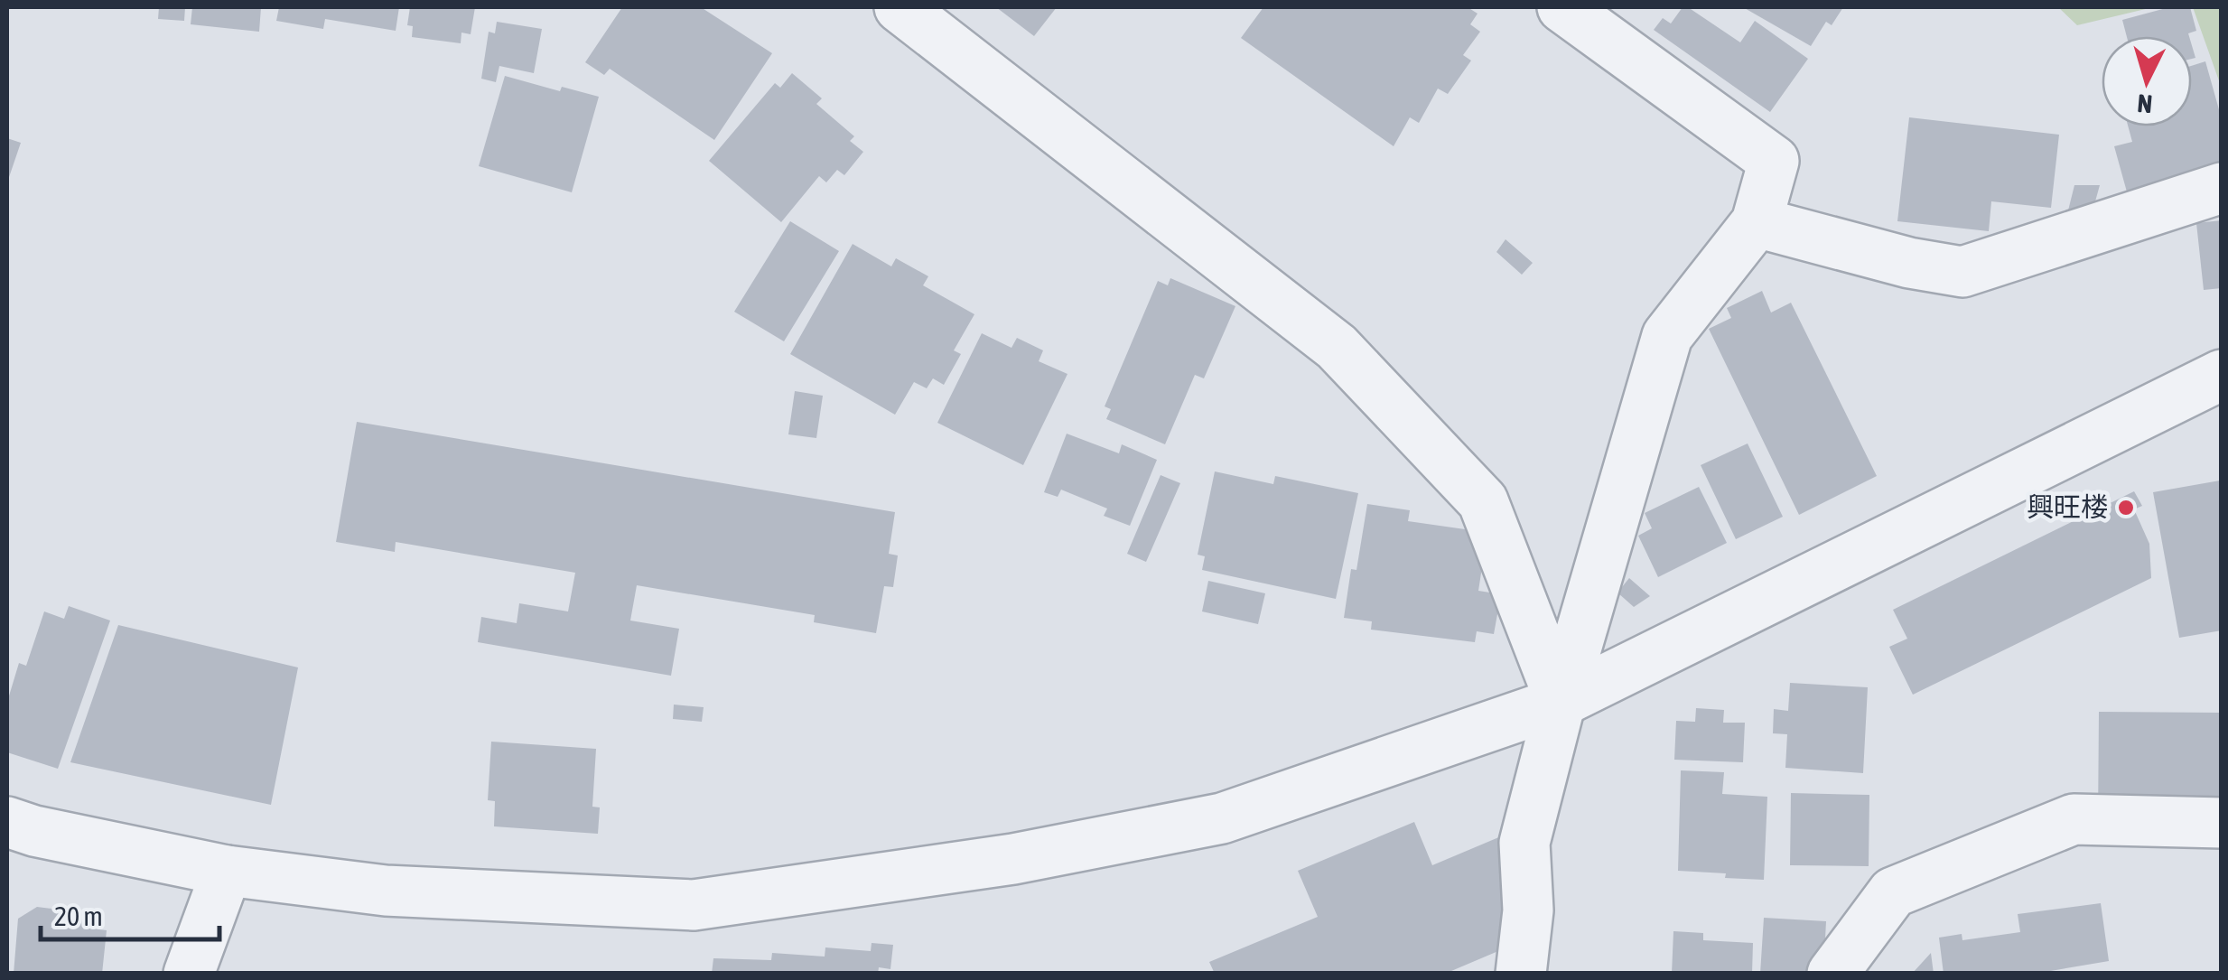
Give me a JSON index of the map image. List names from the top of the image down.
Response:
{
  "places": ["興旺楼"],
  "scale_bar": "20 m",
  "north": "bottom"
}
